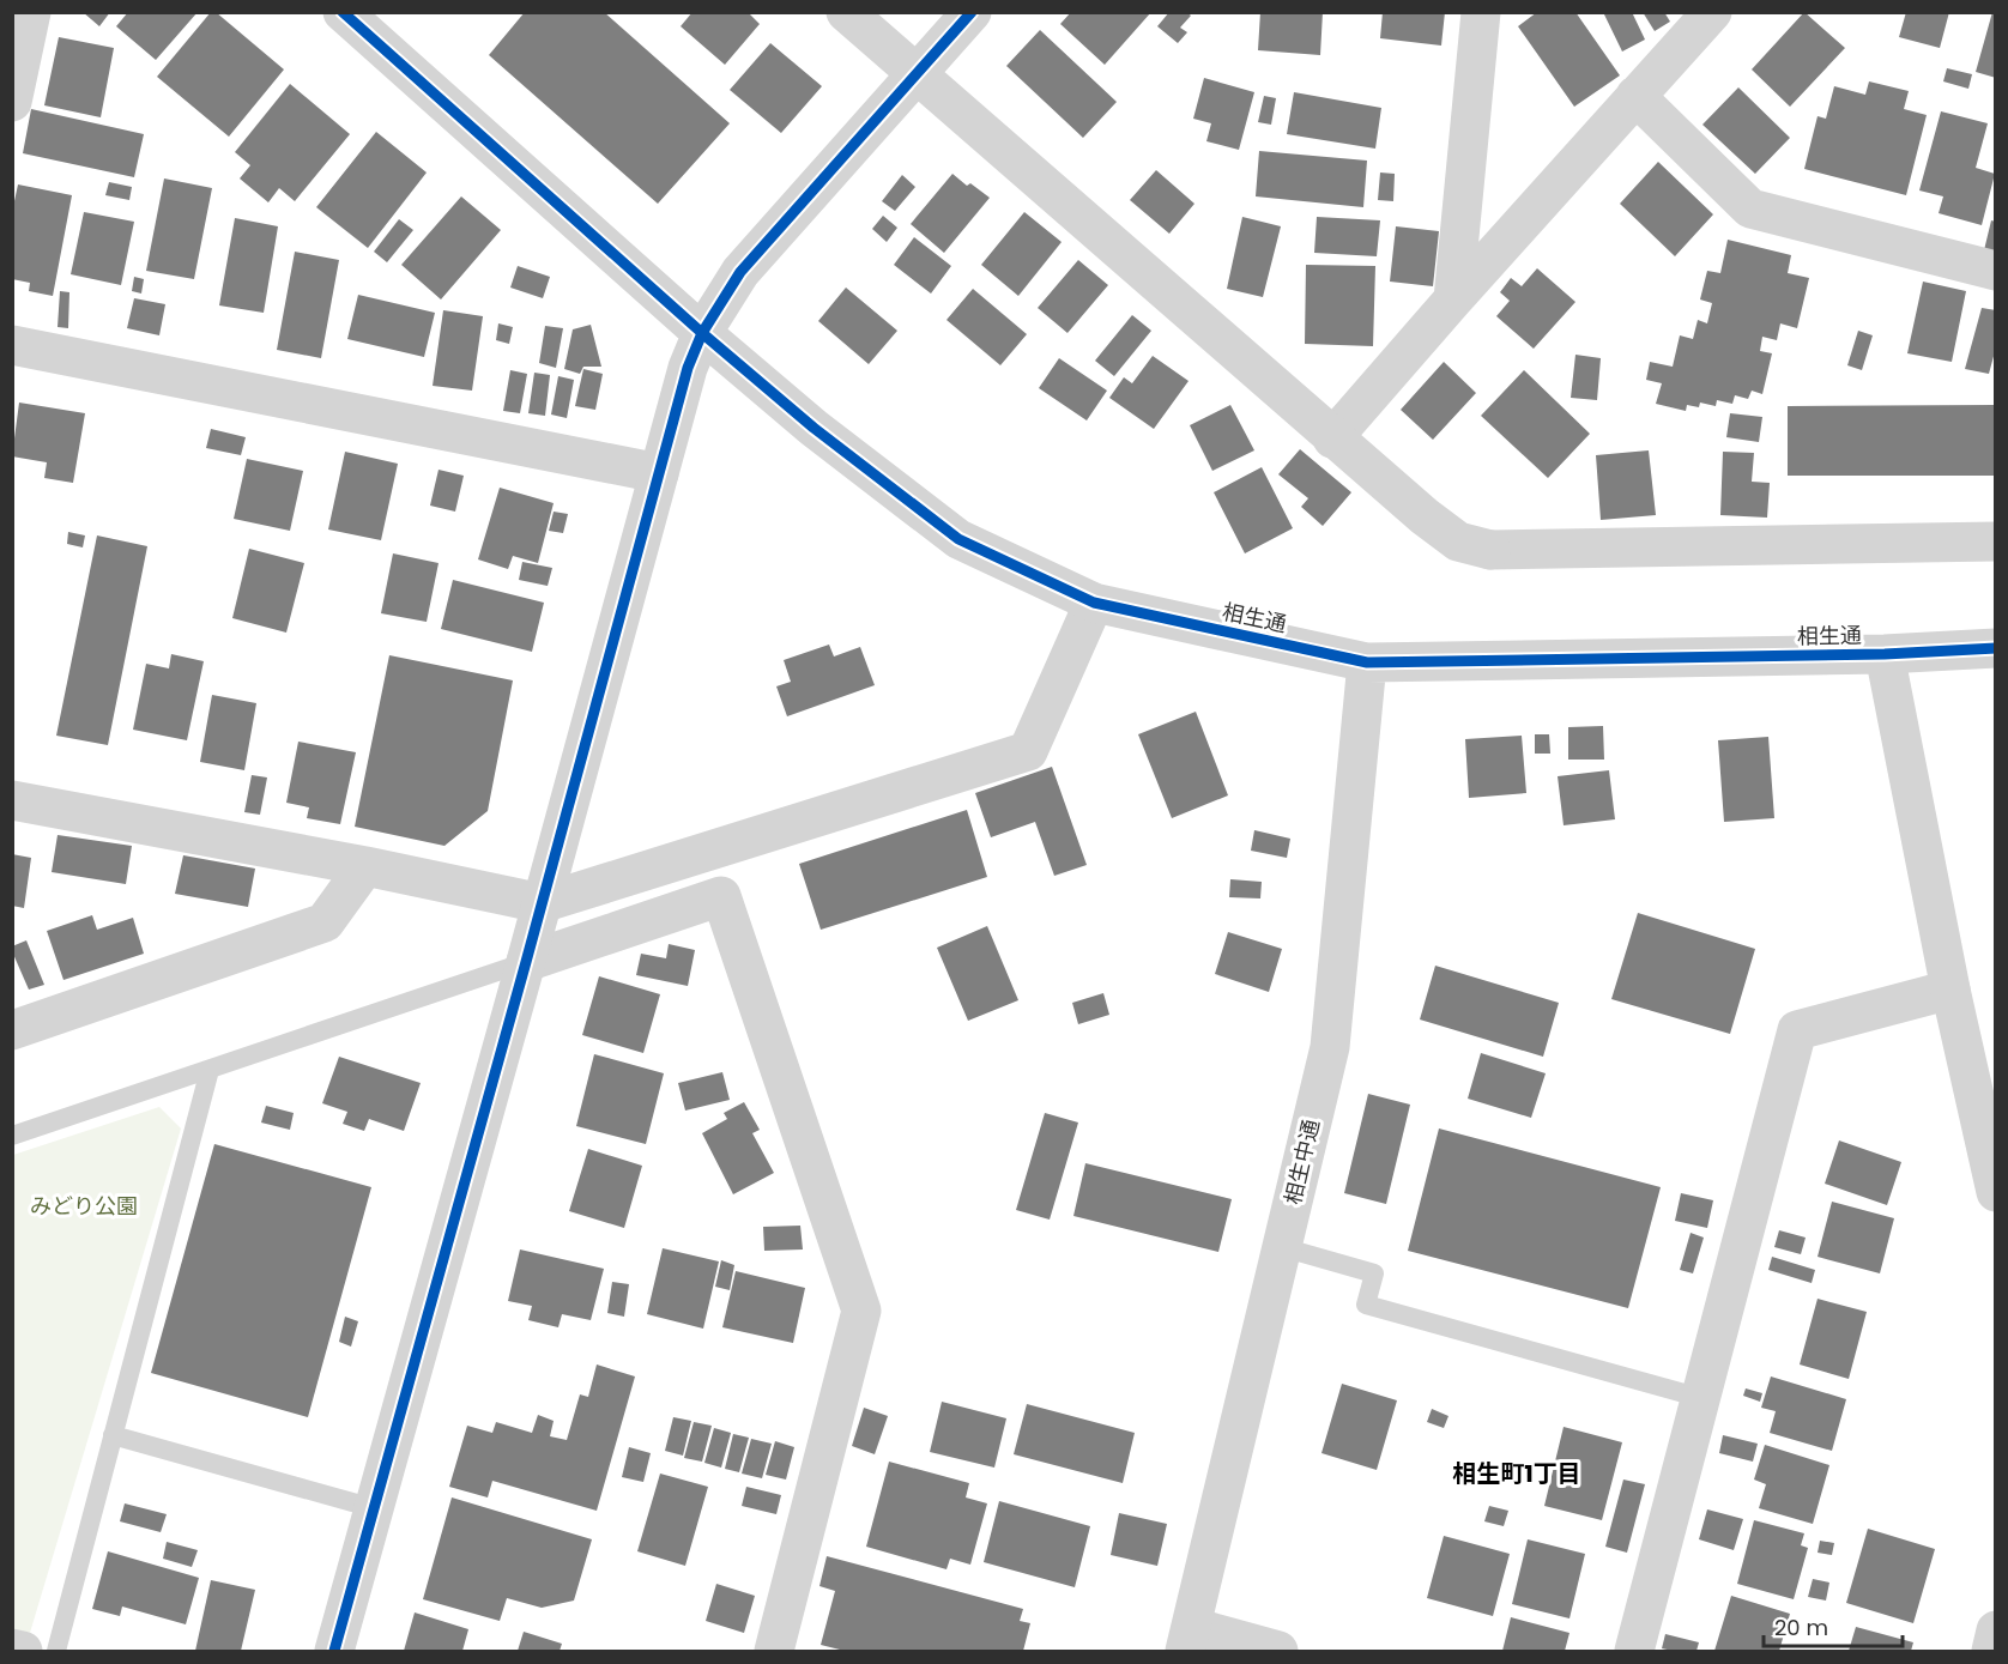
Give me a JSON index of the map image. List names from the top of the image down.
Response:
{
  "streets": {
    "street": ["相生通", "相生中通"]
  },
  "crossings": [
    ["相生通", "相生中通"]
  ],
  "districts": ["相生町1丁目"],
  "parks": ["みどり公園"],
  "scale_bar": "20 m"
}
